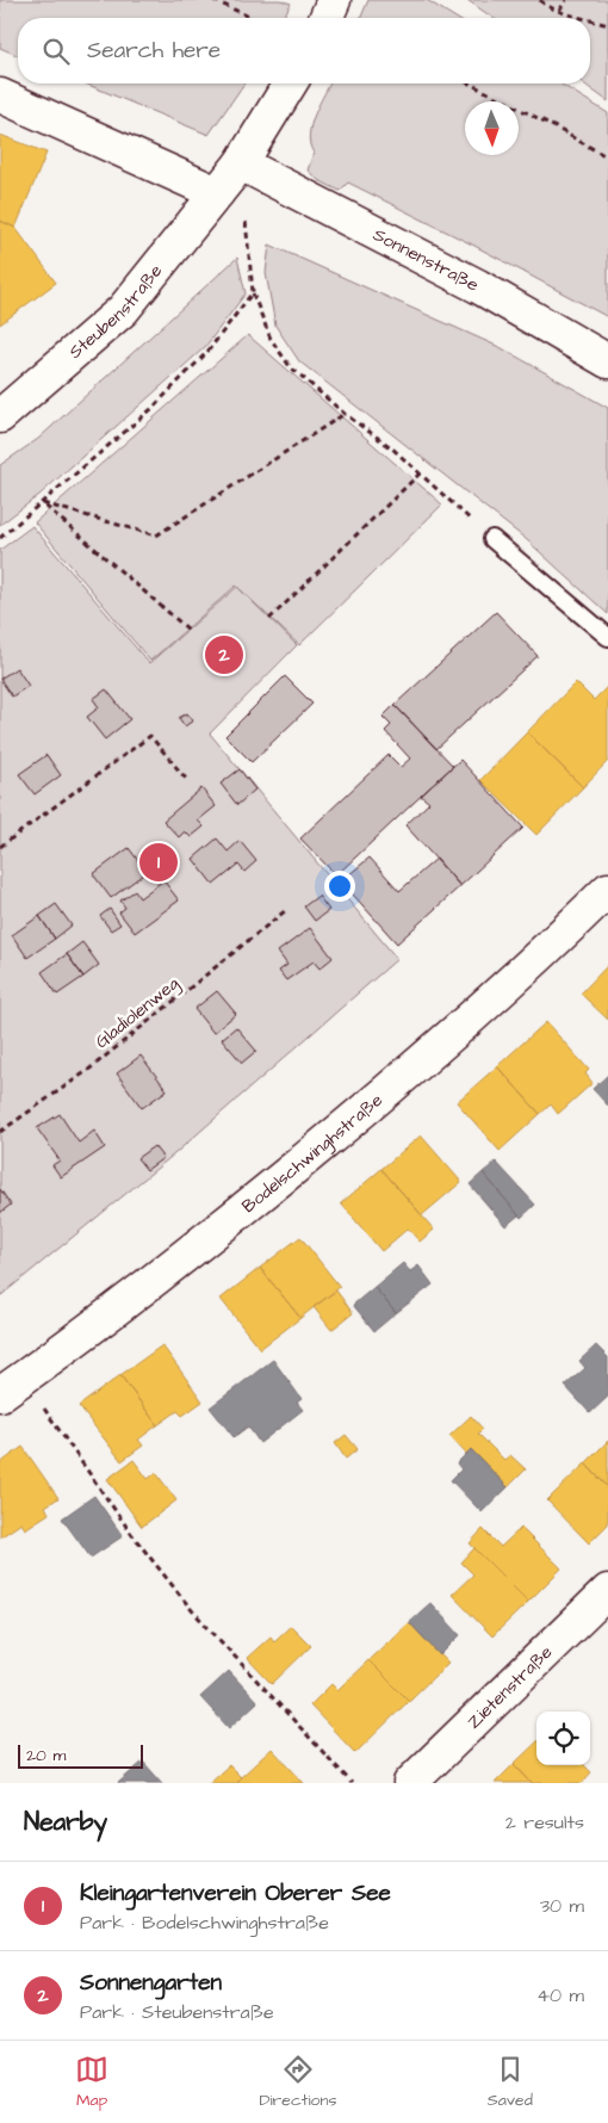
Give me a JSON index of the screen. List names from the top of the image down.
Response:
{
  "streets": {
    "street": [
      "Sonnenstraße",
      "Steubenstraße",
      "Bodelschwinghstraße",
      "Zietenstraße"
    ],
    "path": ["Gladiolenweg"]
  },
  "crossings": [
    ["Sonnenstraße", "Steubenstraße"]
  ],
  "scale_bar": "20 m",
  "north": "bottom",
  "page": {
    "search": "Search here",
    "pins": ["2", "1"],
    "scale": "20 m",
    "heading": ["Nearby", "2 results"],
    "list": [
      {
        "mark": "1",
        "name": "Kleingartenverein Oberer See",
        "note": "Park · Bodelschwinghstraße",
        "value": "30 m"
      },
      {
        "mark": "2",
        "name": "Sonnengarten",
        "note": "Park · Steubenstraße",
        "value": "40 m"
      }
    ],
    "nav": ["Map", "Directions", "Saved"]
  }
}
